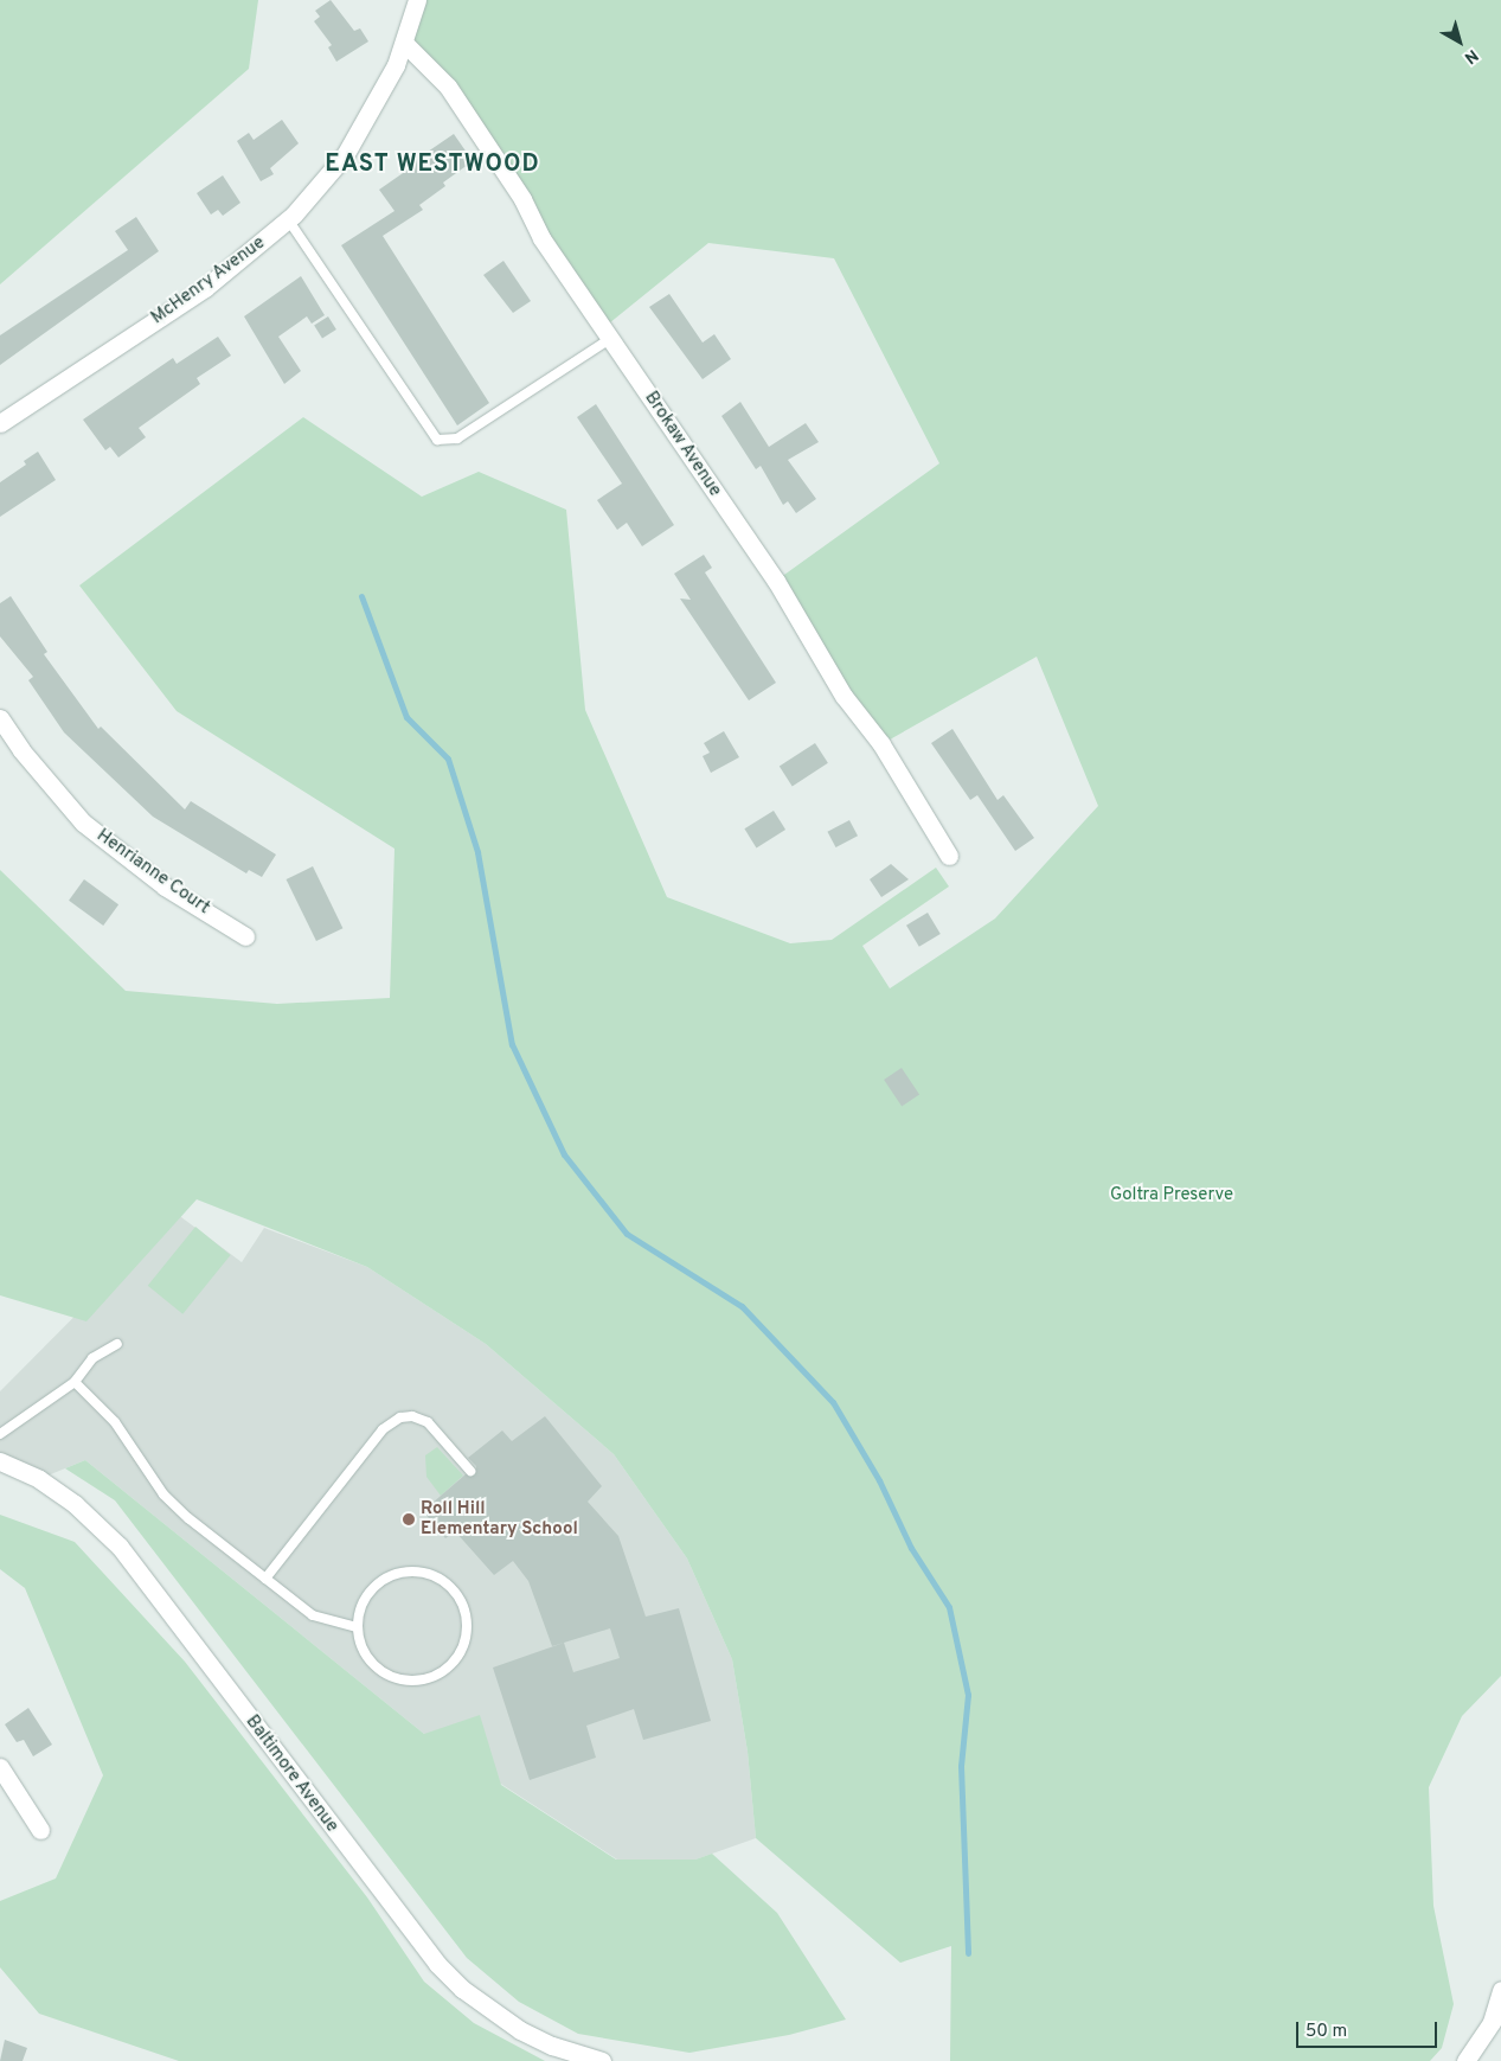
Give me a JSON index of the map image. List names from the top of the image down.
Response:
{
  "streets": {
    "street": [
      "McHenry Avenue",
      "Brokaw Avenue",
      "Henrianne Court",
      "Baltimore Avenue"
    ]
  },
  "crossings": [
    ["McHenry Avenue", "Brokaw Avenue"]
  ],
  "districts": ["EAST WESTWOOD"],
  "parks": ["Goltra Preserve"],
  "places": ["Roll Hill Elementary School"],
  "scale_bar": "50 m",
  "north": "bottom right"
}
